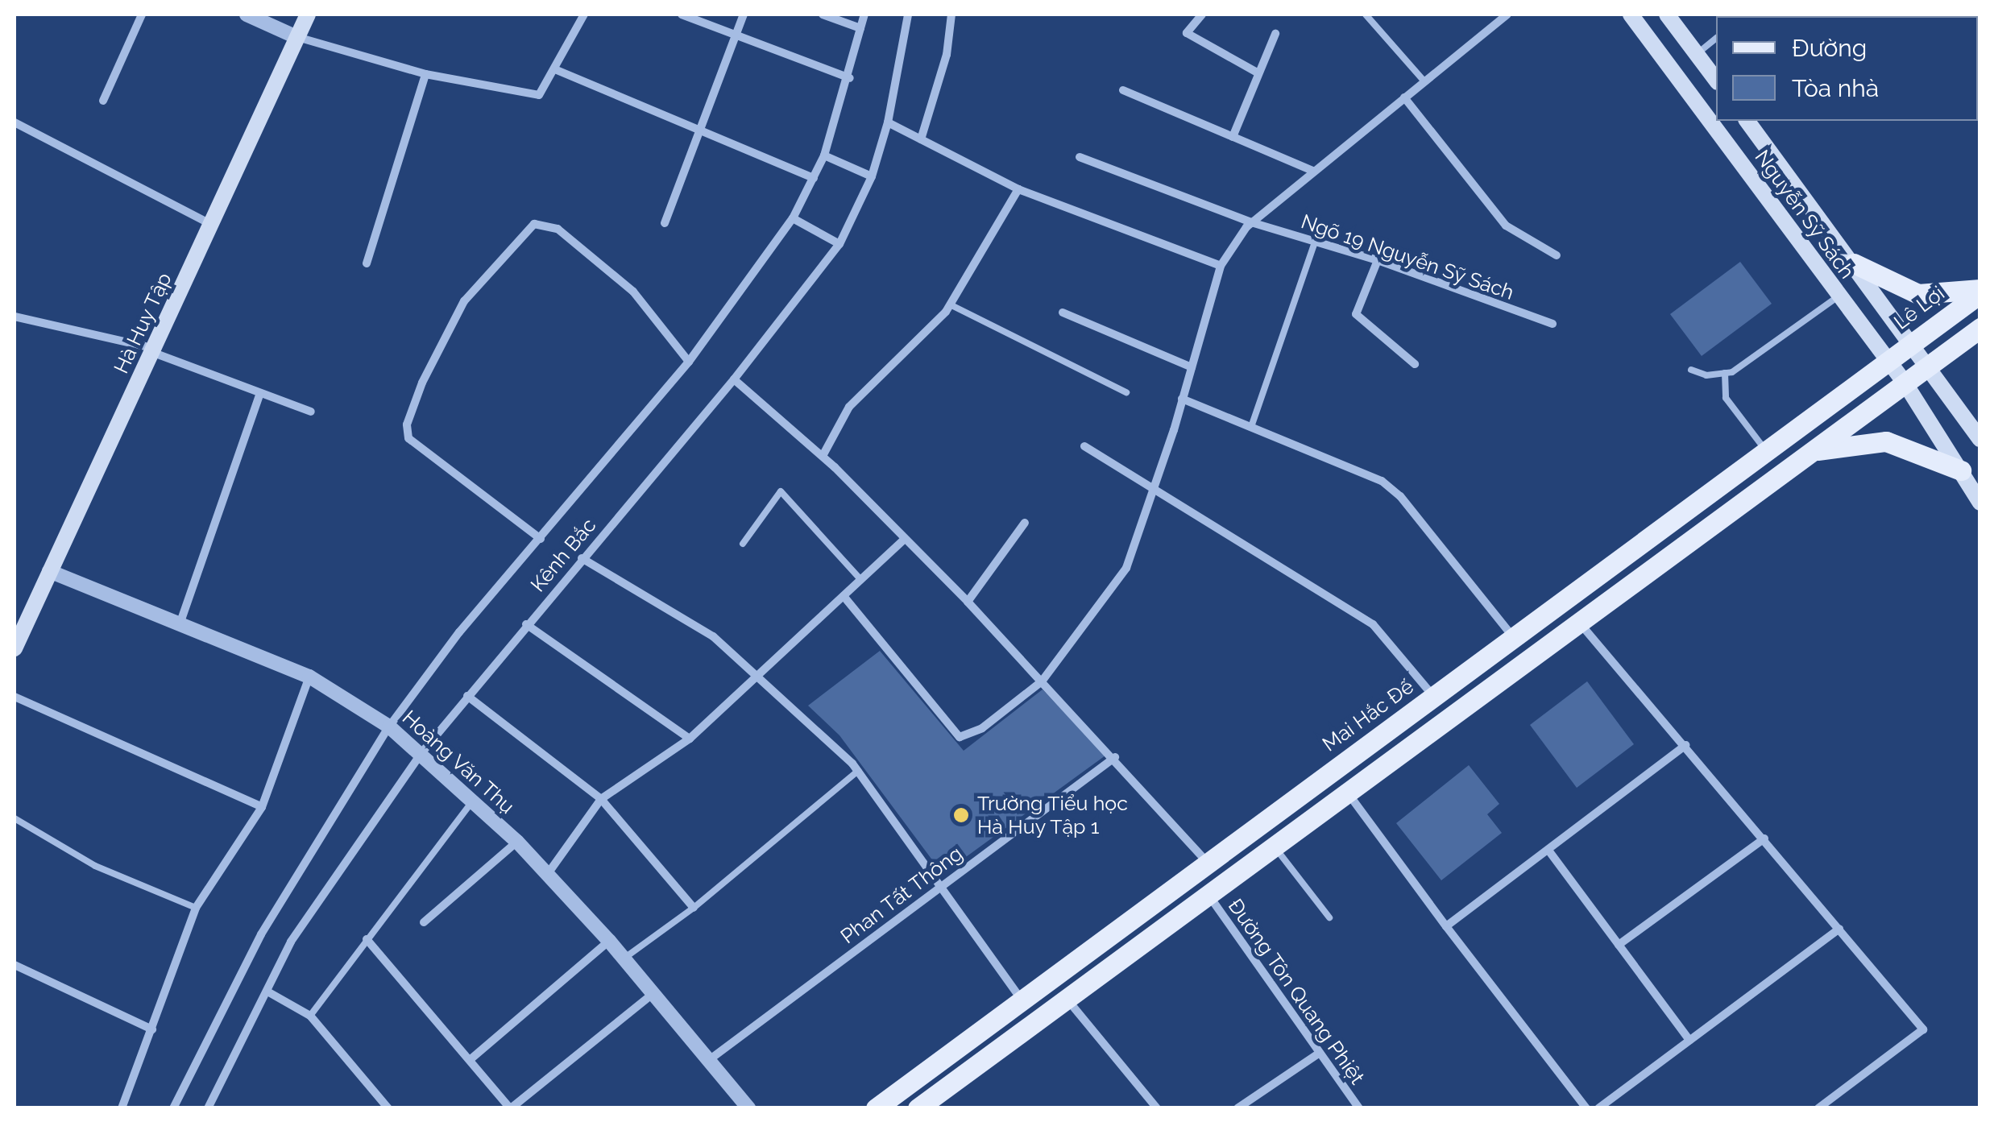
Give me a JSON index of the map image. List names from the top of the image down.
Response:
{
  "streets": {
    "main road": [
      "Nguyễn Sỹ Sách",
      "Lê Lợi",
      "Hà Huy Tập",
      "Mai Hắc Đế"
    ],
    "street": [
      "Ngõ 19 Nguyễn Sỹ Sách",
      "Kênh Bắc",
      "Hoàng Văn Thụ",
      "Phan Tất Thông",
      "Đường Tôn Quang Phiệt"
    ]
  },
  "crossings": [
    ["Nguyễn Sỹ Sách", "Lê Lợi"],
    ["Nguyễn Sỹ Sách", "Mai Hắc Đế"],
    ["Lê Lợi", "Mai Hắc Đế"],
    ["Hà Huy Tập", "Hoàng Văn Thụ"],
    ["Kênh Bắc", "Hoàng Văn Thụ"],
    ["Hoàng Văn Thụ", "Phan Tất Thông"]
  ],
  "places": ["Trường Tiểu học Hà Huy Tập 1"],
  "legend": ["Đường", "Tòa nhà"]
}
